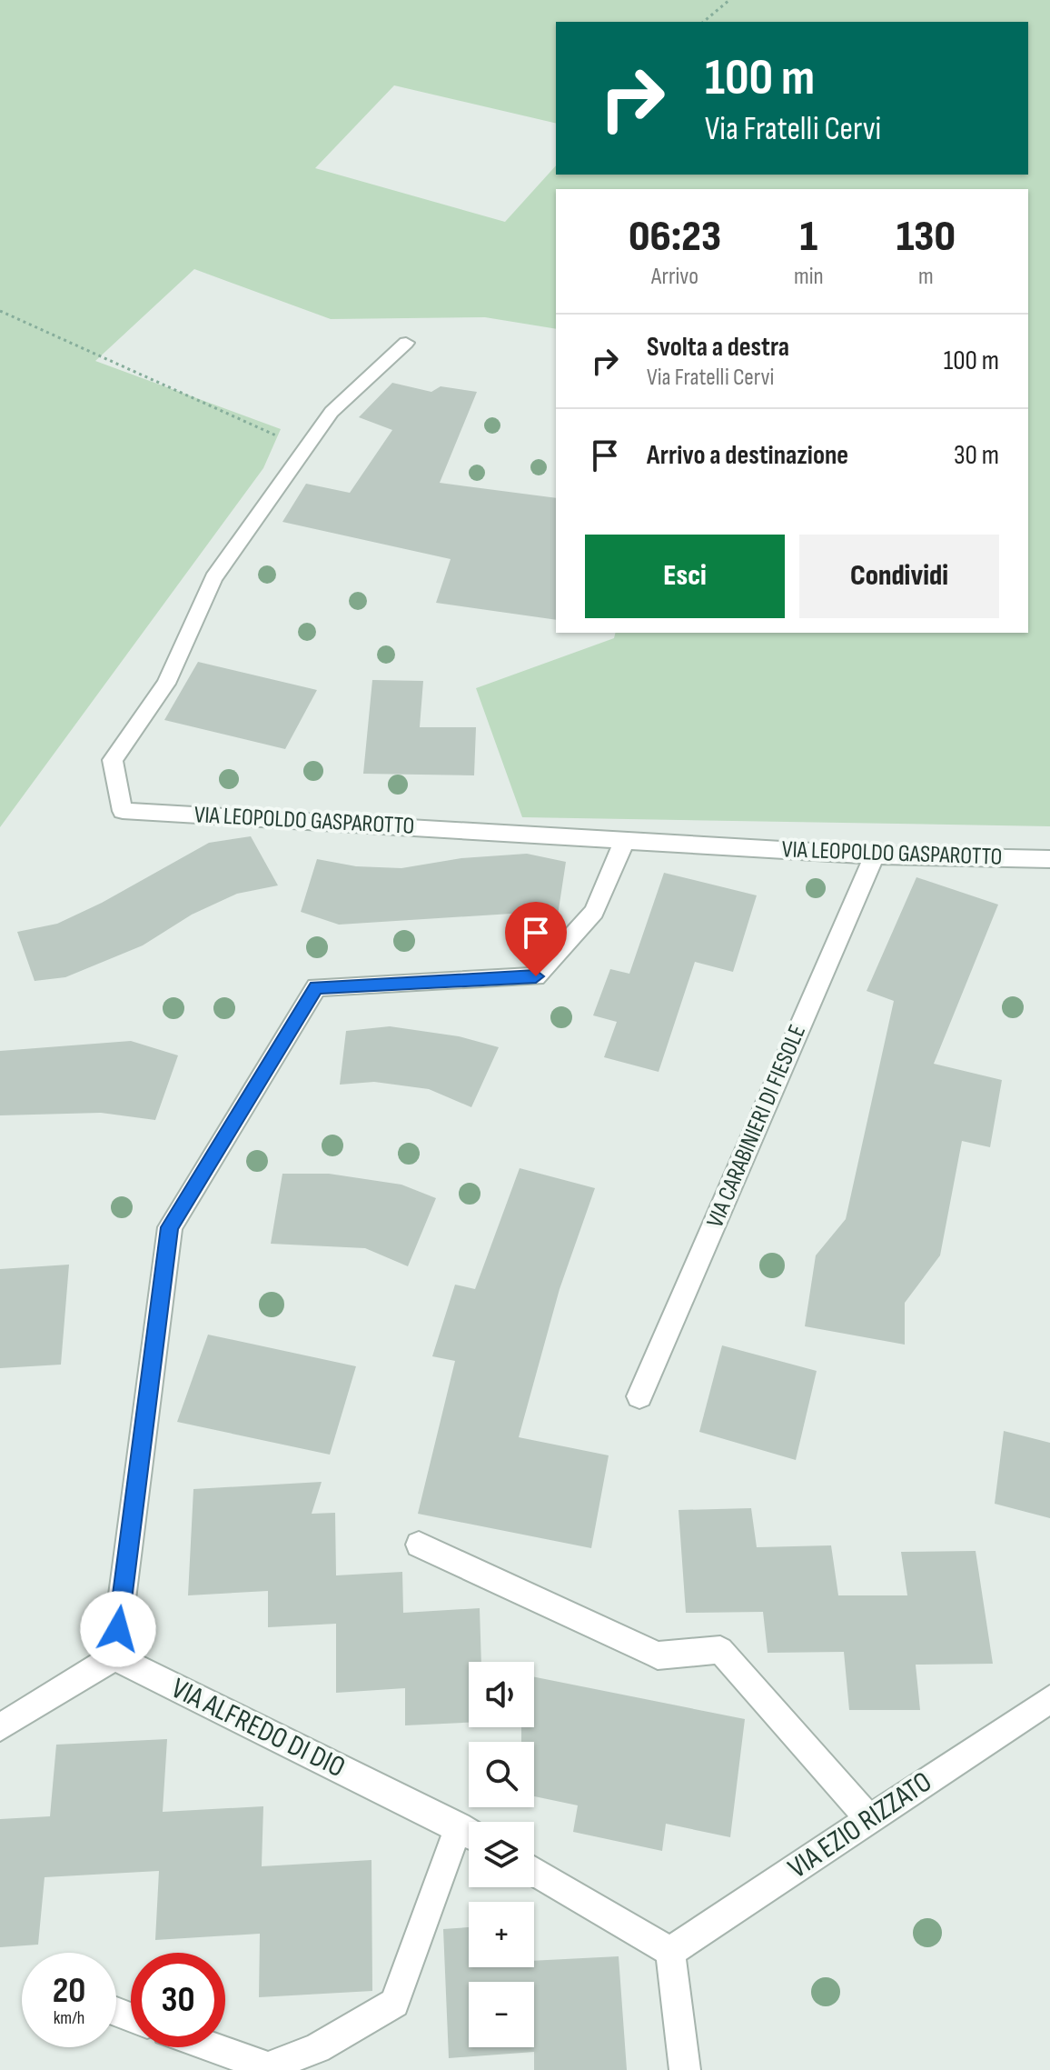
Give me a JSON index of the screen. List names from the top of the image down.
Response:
{
  "streets": {
    "street": [
      "VIA LEOPOLDO GASPAROTTO",
      "VIA CARABINIERI DI FIESOLE",
      "VIA ALFREDO DI DIO",
      "VIA EZIO RIZZATO"
    ]
  },
  "crossings": [
    ["VIA LEOPOLDO GASPAROTTO", "VIA CARABINIERI DI FIESOLE"]
  ],
  "page": {
    "turn": ["100 m", "Via Fratelli Cervi"],
    "eta": [
      "06:23",
      "Arrivo",
      "1",
      "min",
      "130",
      "m"
    ],
    "list": [
      {
        "name": "Svolta a destra",
        "note": "Via Fratelli Cervi",
        "value": "100 m"
      },
      {
        "name": "Arrivo a destinazione",
        "value": "30 m"
      }
    ],
    "buttons": ["Esci", "Condividi"],
    "map_buttons": ["+", "−"],
    "speed": "20 km/h",
    "limit": "30"
  }
}
